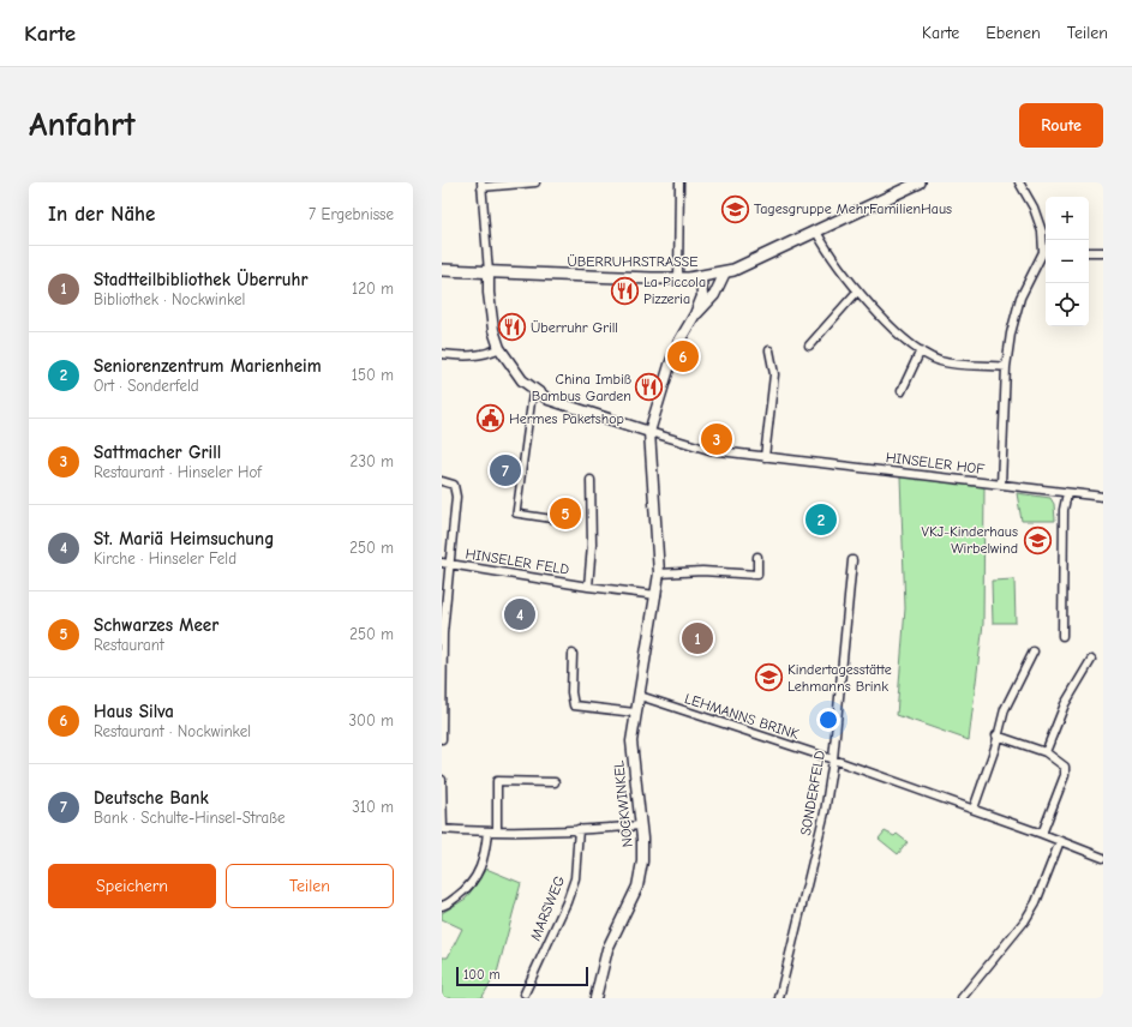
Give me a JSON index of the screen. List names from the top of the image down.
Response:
{
  "streets": {
    "main road": ["ÜBERRUHRSTRASSE"],
    "street": [
      "HINSELER HOF",
      "HINSELER FELD",
      "LEHMANNS BRINK",
      "SONDERFELD",
      "NOCKWINKEL",
      "MARSWEG"
    ]
  },
  "crossings": [
    ["ÜBERRUHRSTRASSE", "NOCKWINKEL"],
    ["HINSELER HOF", "NOCKWINKEL"],
    ["HINSELER FELD", "NOCKWINKEL"],
    ["LEHMANNS BRINK", "SONDERFELD"],
    ["LEHMANNS BRINK", "NOCKWINKEL"]
  ],
  "places": {
    "school or university": ["Tagesgruppe MehrFamilienHaus", "VKJ-Kinderhaus Wirbelwind", "Kindertagesstätte Lehmanns Brink"],
    "restaurant": ["La Piccola Pizzeria", "Überruhr Grill", "China Imbiß Bambus Garden"],
    "public building": ["Hermes Paketshop"]
  },
  "scale_bar": "100 m",
  "page": {
    "header": "Karte",
    "nav": ["Karte", "Ebenen", "Teilen"],
    "buttons": [
      "Route",
      ["Speichern", "Teilen"]
    ],
    "title": "Anfahrt",
    "heading": ["In der Nähe", "7 Ergebnisse"],
    "map_buttons": ["+", "−"],
    "list": [
      {
        "mark": "1",
        "name": "Stadtteilbibliothek Überruhr",
        "note": "Bibliothek · Nockwinkel",
        "value": "120 m"
      },
      {
        "mark": "2",
        "name": "Seniorenzentrum Marienheim",
        "note": "Ort · Sonderfeld",
        "value": "150 m"
      },
      {
        "mark": "3",
        "name": "Sattmacher Grill",
        "note": "Restaurant · Hinseler Hof",
        "value": "230 m"
      },
      {
        "mark": "4",
        "name": "St. Mariä Heimsuchung",
        "note": "Kirche · Hinseler Feld",
        "value": "250 m"
      },
      {
        "mark": "5",
        "name": "Schwarzes Meer",
        "note": "Restaurant",
        "value": "250 m"
      },
      {
        "mark": "6",
        "name": "Haus Silva",
        "note": "Restaurant · Nockwinkel",
        "value": "300 m"
      },
      {
        "mark": "7",
        "name": "Deutsche Bank",
        "note": "Bank · Schulte-Hinsel-Straße",
        "value": "310 m"
      }
    ],
    "pins": [
      "6",
      "3",
      "7",
      "5",
      "2",
      "4",
      "1"
    ],
    "scale": "100 m"
  }
}
